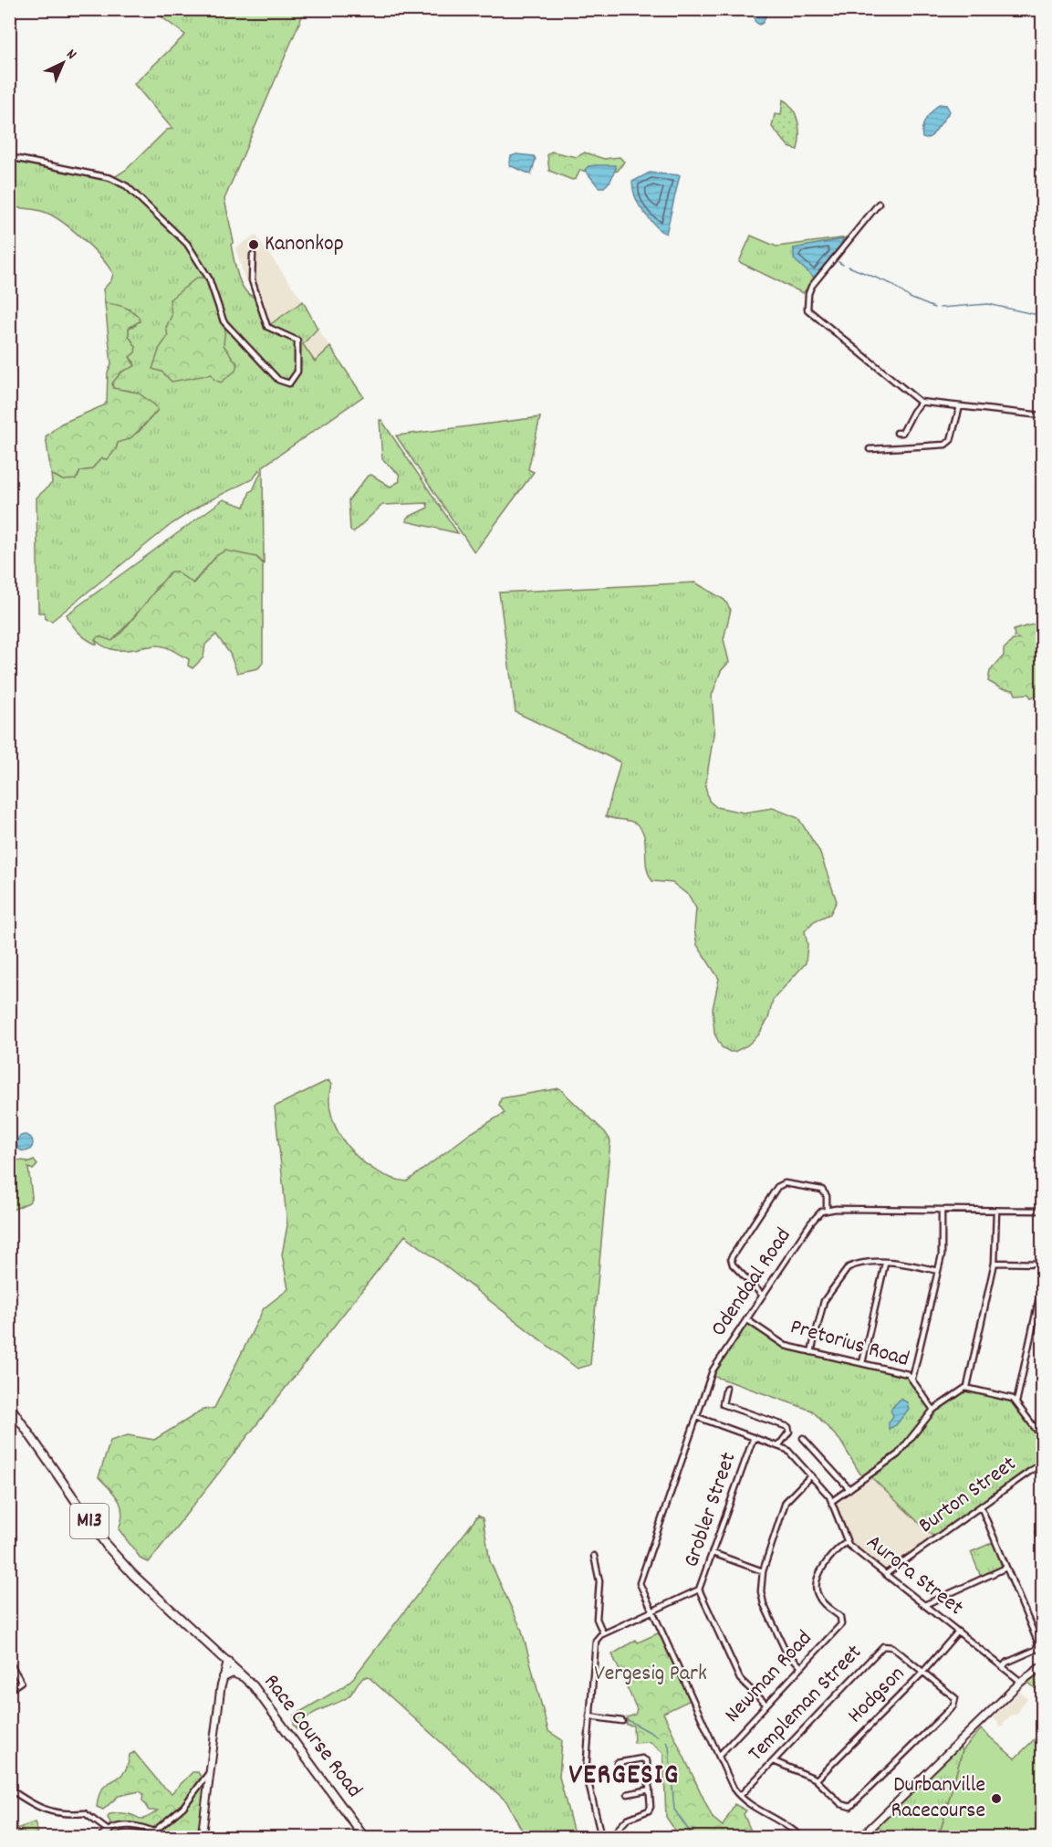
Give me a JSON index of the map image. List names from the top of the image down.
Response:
{
  "streets": {
    "main road": ["M13", "Race Course Road"],
    "street": [
      "Odendaal Road",
      "Pretorius Road",
      "Burton Street",
      "Grobler Street",
      "Aurora Street",
      "Newman Road",
      "Hodgson",
      "Templeman Street"
    ]
  },
  "crossings": [
    ["Odendaal Road", "Pretorius Road"],
    ["Odendaal Road", "Aurora Street"],
    ["Burton Street", "Aurora Street"],
    ["Grobler Street", "Aurora Street"],
    ["Grobler Street", "Newman Road"],
    ["M13", "Race Course Road"],
    ["Aurora Street", "Newman Road"],
    ["Aurora Street", "Hodgson"],
    ["Hodgson", "Templeman Street"]
  ],
  "districts": ["VERGESIG"],
  "parks": ["Vergesig Park"],
  "places": ["Kanonkop", "Durbanville Racecourse"],
  "north": "top right"
}
